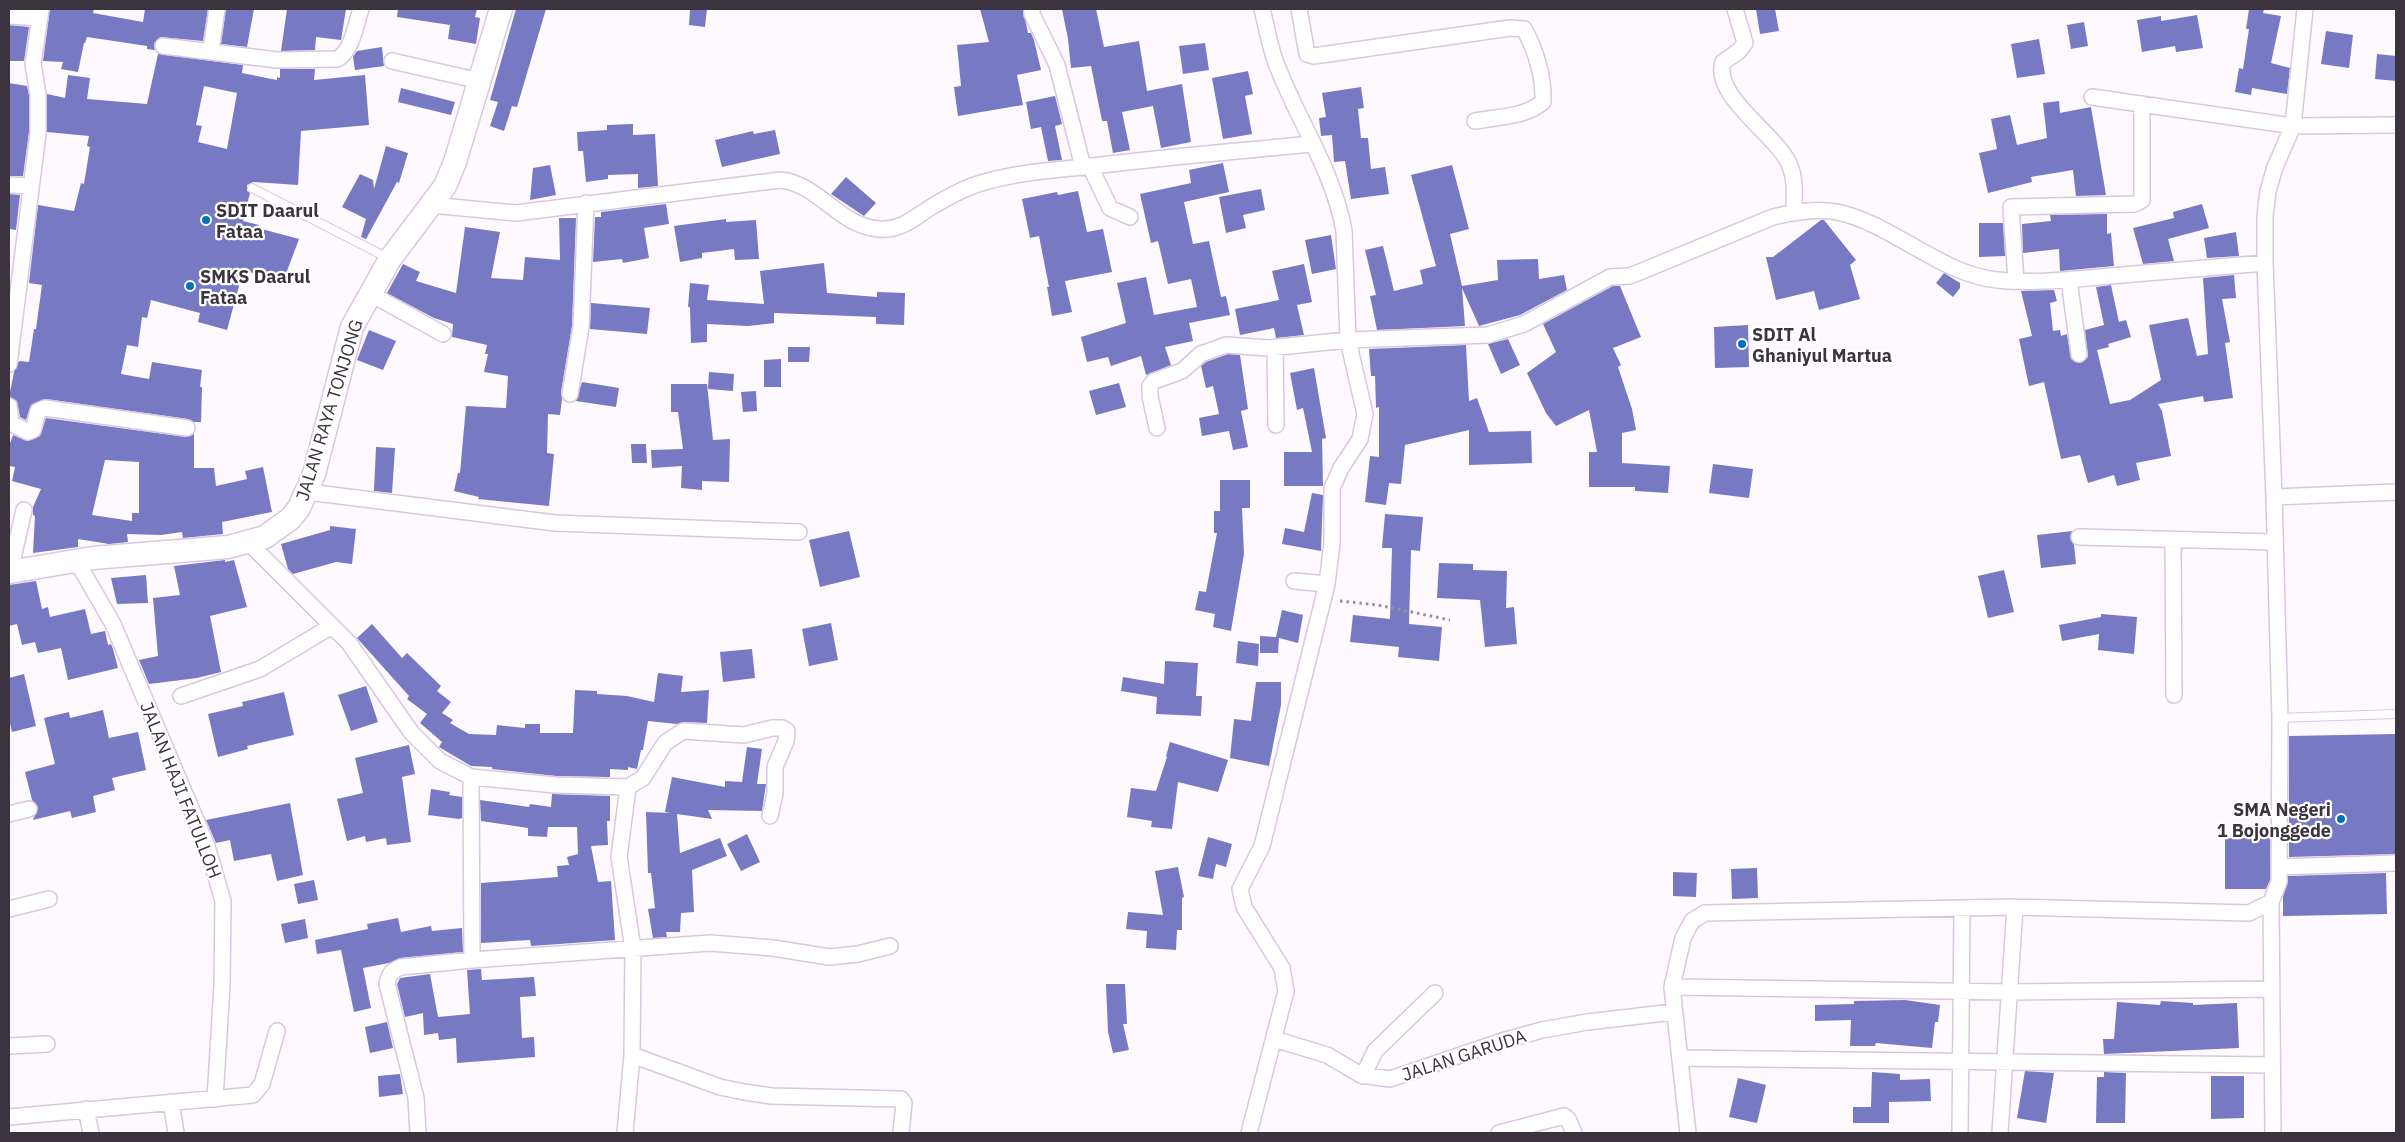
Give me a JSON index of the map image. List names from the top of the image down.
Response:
{
  "streets": {
    "main road": ["JALAN RAYA TONJONG"],
    "street": ["JALAN HAJI FATULLOH", "JALAN GARUDA"]
  },
  "crossings": [
    ["JALAN RAYA TONJONG", "JALAN HAJI FATULLOH"]
  ],
  "places": [
    "SDIT Daarul Fataa",
    "SMKS Daarul Fataa",
    "SDIT Al Ghaniyul Martua",
    "SMA Negeri 1 Bojonggede"
  ]
}
